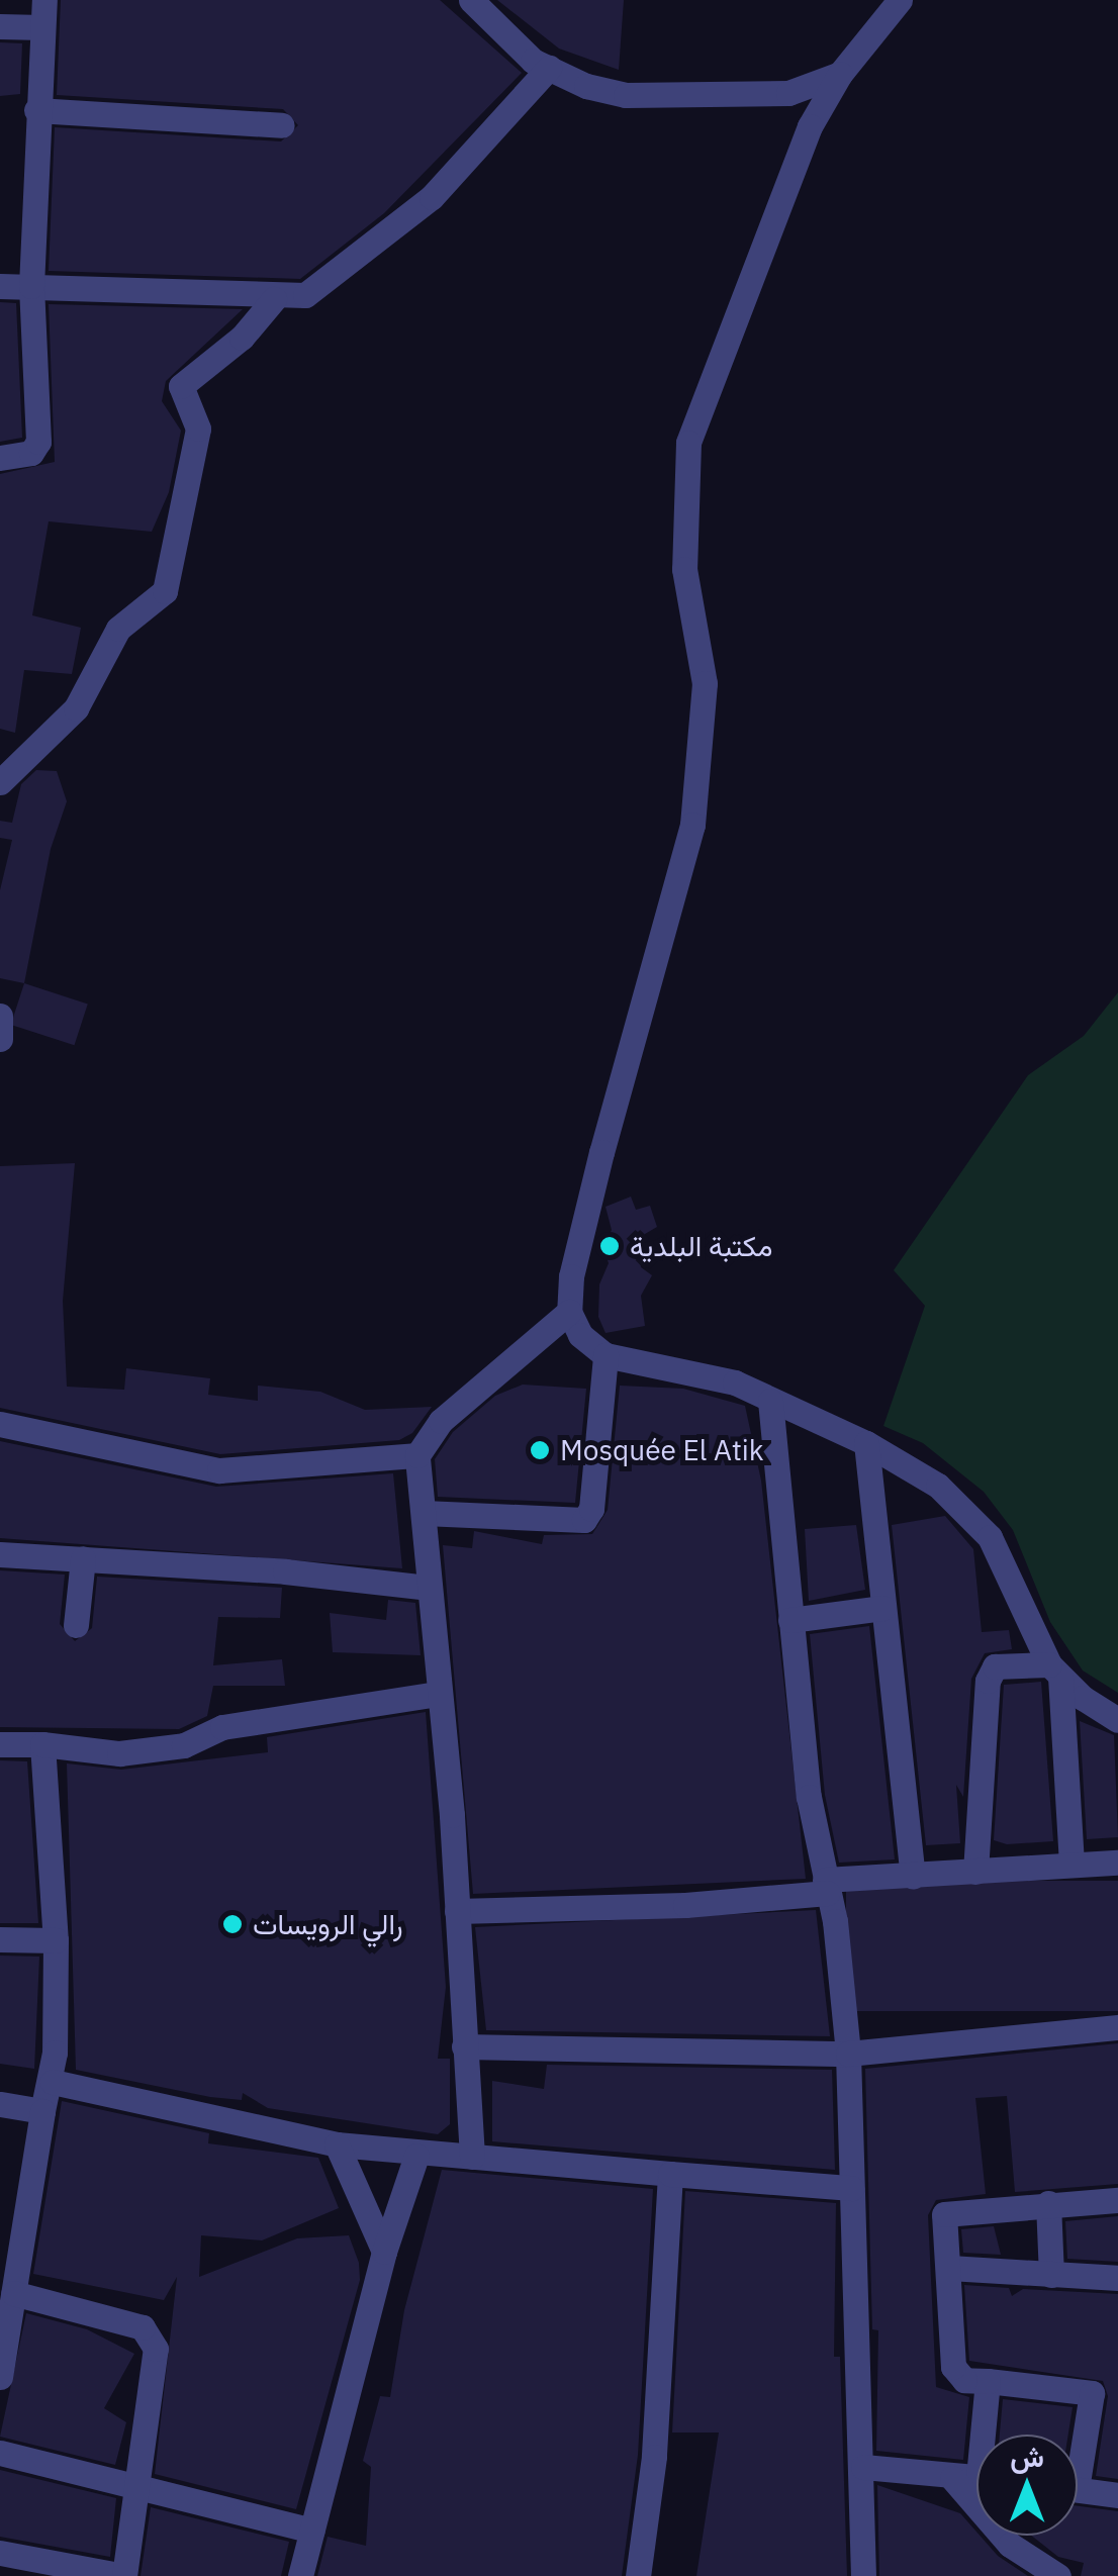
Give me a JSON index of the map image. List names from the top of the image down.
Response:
{
  "places": ["مكتبة البلدية", "Mosquée El Atik", "رالي الرويسات"],
  "north": "top"
}
